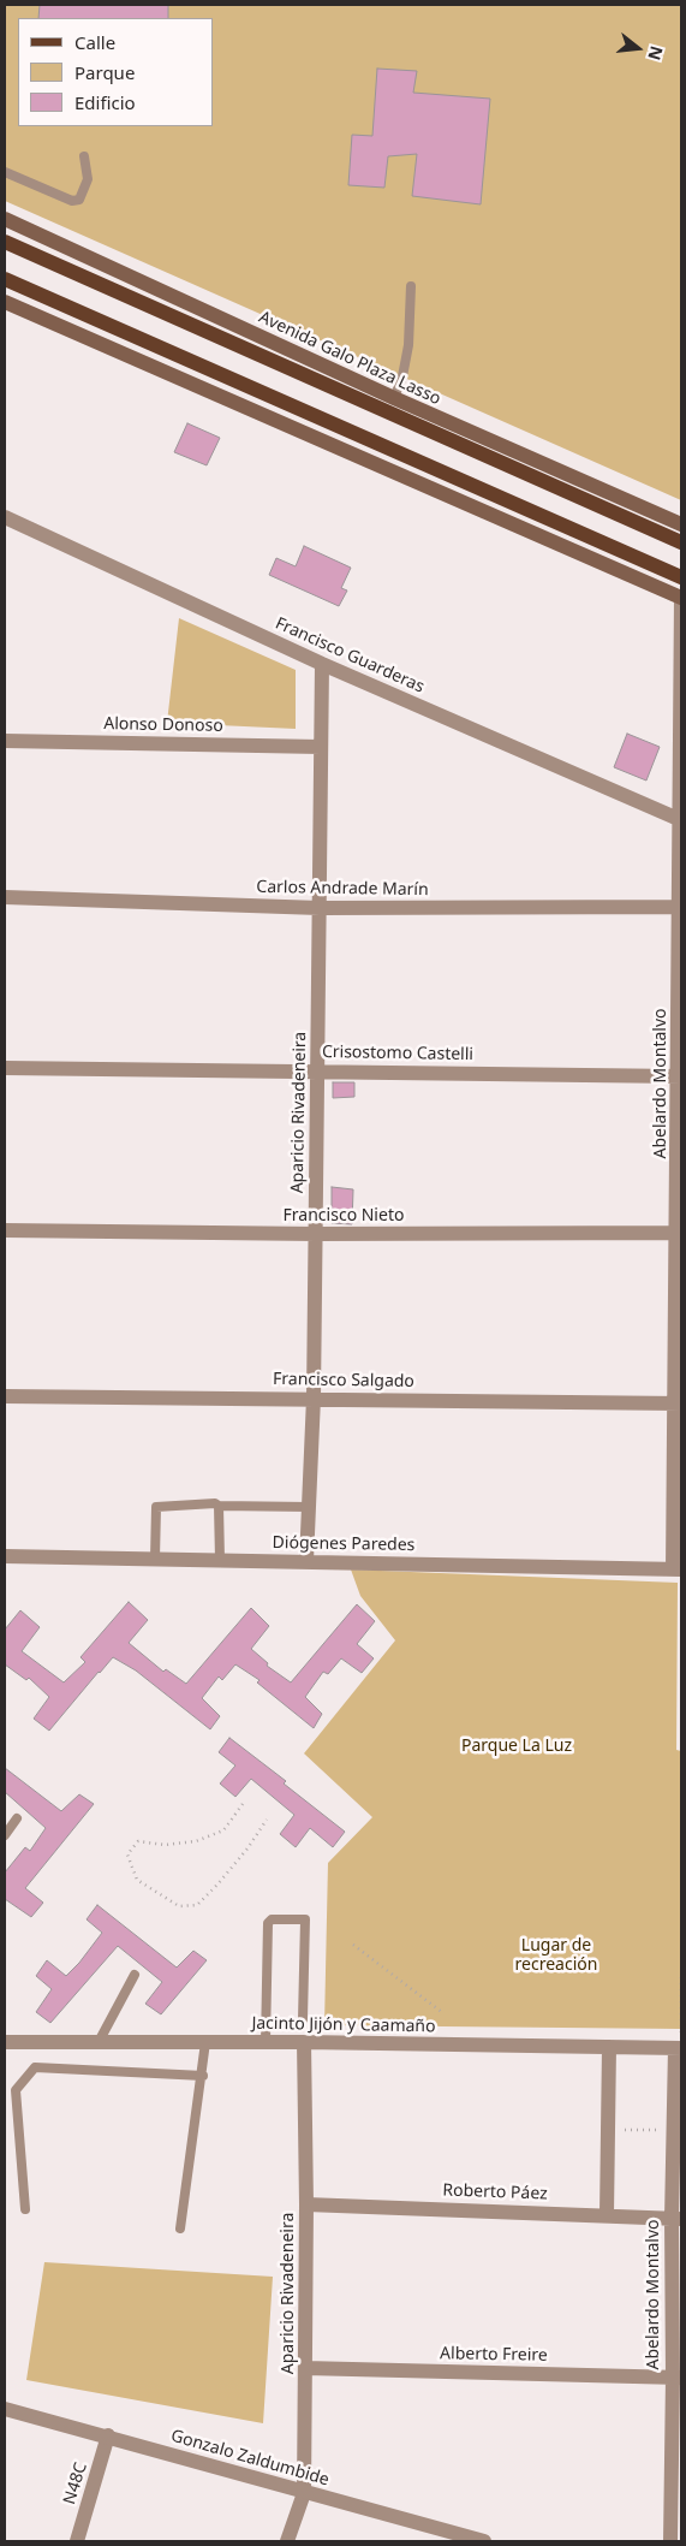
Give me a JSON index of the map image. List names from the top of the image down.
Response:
{
  "streets": {
    "main road": ["Avenida Galo Plaza Lasso"],
    "street": [
      "Francisco Guarderas",
      "Alonso Donoso",
      "Carlos Andrade Marín",
      "Crisostomo Castelli",
      "Abelardo Montalvo",
      "Aparicio Rivadeneira",
      "Francisco Nieto",
      "Francisco Salgado",
      "Diógenes Paredes",
      "Jacinto Jijón y Caamaño",
      "Roberto Páez",
      "Alberto Freire",
      "Gonzalo Zaldumbide",
      "N48C"
    ]
  },
  "crossings": [
    ["Francisco Guarderas", "Abelardo Montalvo"],
    ["Francisco Guarderas", "Aparicio Rivadeneira"],
    ["Alonso Donoso", "Aparicio Rivadeneira"],
    ["Carlos Andrade Marín", "Abelardo Montalvo"],
    ["Carlos Andrade Marín", "Aparicio Rivadeneira"],
    ["Crisostomo Castelli", "Abelardo Montalvo"],
    ["Crisostomo Castelli", "Aparicio Rivadeneira"],
    ["Abelardo Montalvo", "Francisco Nieto"],
    ["Abelardo Montalvo", "Francisco Salgado"],
    ["Abelardo Montalvo", "Diógenes Paredes"],
    ["Abelardo Montalvo", "Jacinto Jijón y Caamaño"],
    ["Abelardo Montalvo", "Roberto Páez"],
    ["Abelardo Montalvo", "Alberto Freire"],
    ["Aparicio Rivadeneira", "Francisco Nieto"],
    ["Aparicio Rivadeneira", "Francisco Salgado"],
    ["Aparicio Rivadeneira", "Diógenes Paredes"],
    ["Aparicio Rivadeneira", "Jacinto Jijón y Caamaño"],
    ["Aparicio Rivadeneira", "Roberto Páez"],
    ["Aparicio Rivadeneira", "Alberto Freire"],
    ["Aparicio Rivadeneira", "Gonzalo Zaldumbide"],
    ["Gonzalo Zaldumbide", "N48C"]
  ],
  "parks": ["Parque La Luz", "Lugar de recreación"],
  "legend": ["Calle", "Parque", "Edificio"],
  "north": "right"
}
